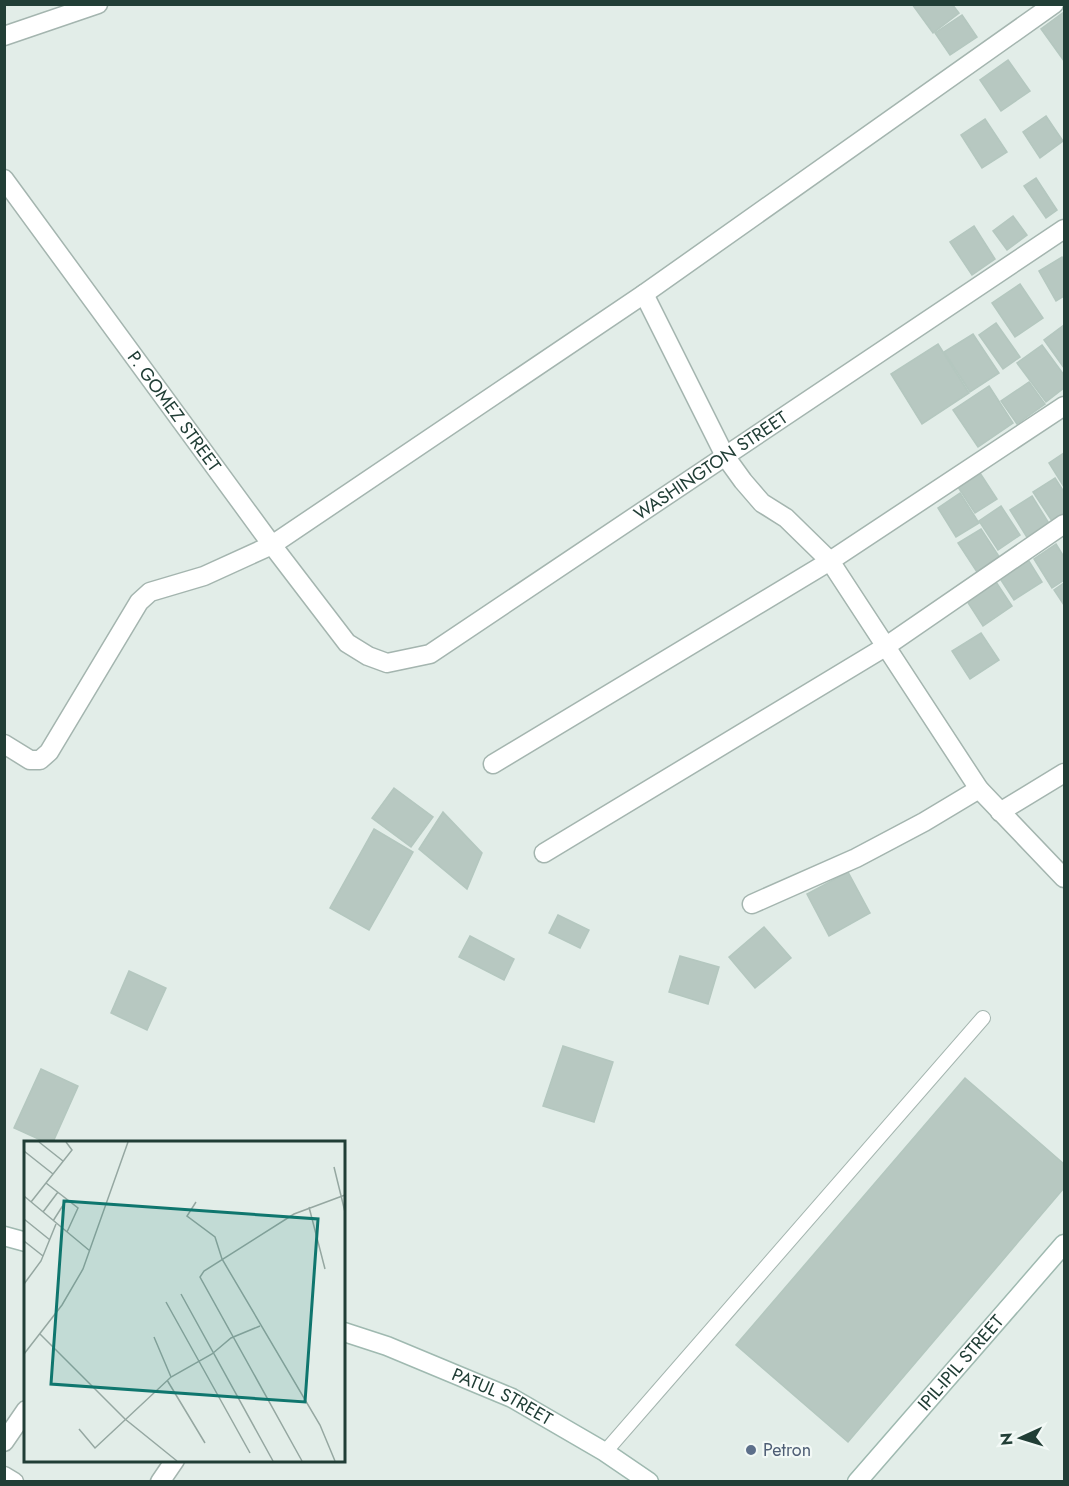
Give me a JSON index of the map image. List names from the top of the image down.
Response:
{
  "streets": {
    "street": [
      "P. GOMEZ STREET",
      "WASHINGTON STREET",
      "IPIL-IPIL STREET",
      "PATUL STREET"
    ]
  },
  "crossings": [
    ["P. GOMEZ STREET", "WASHINGTON STREET"]
  ],
  "places": ["Petron"],
  "north": "left"
}
